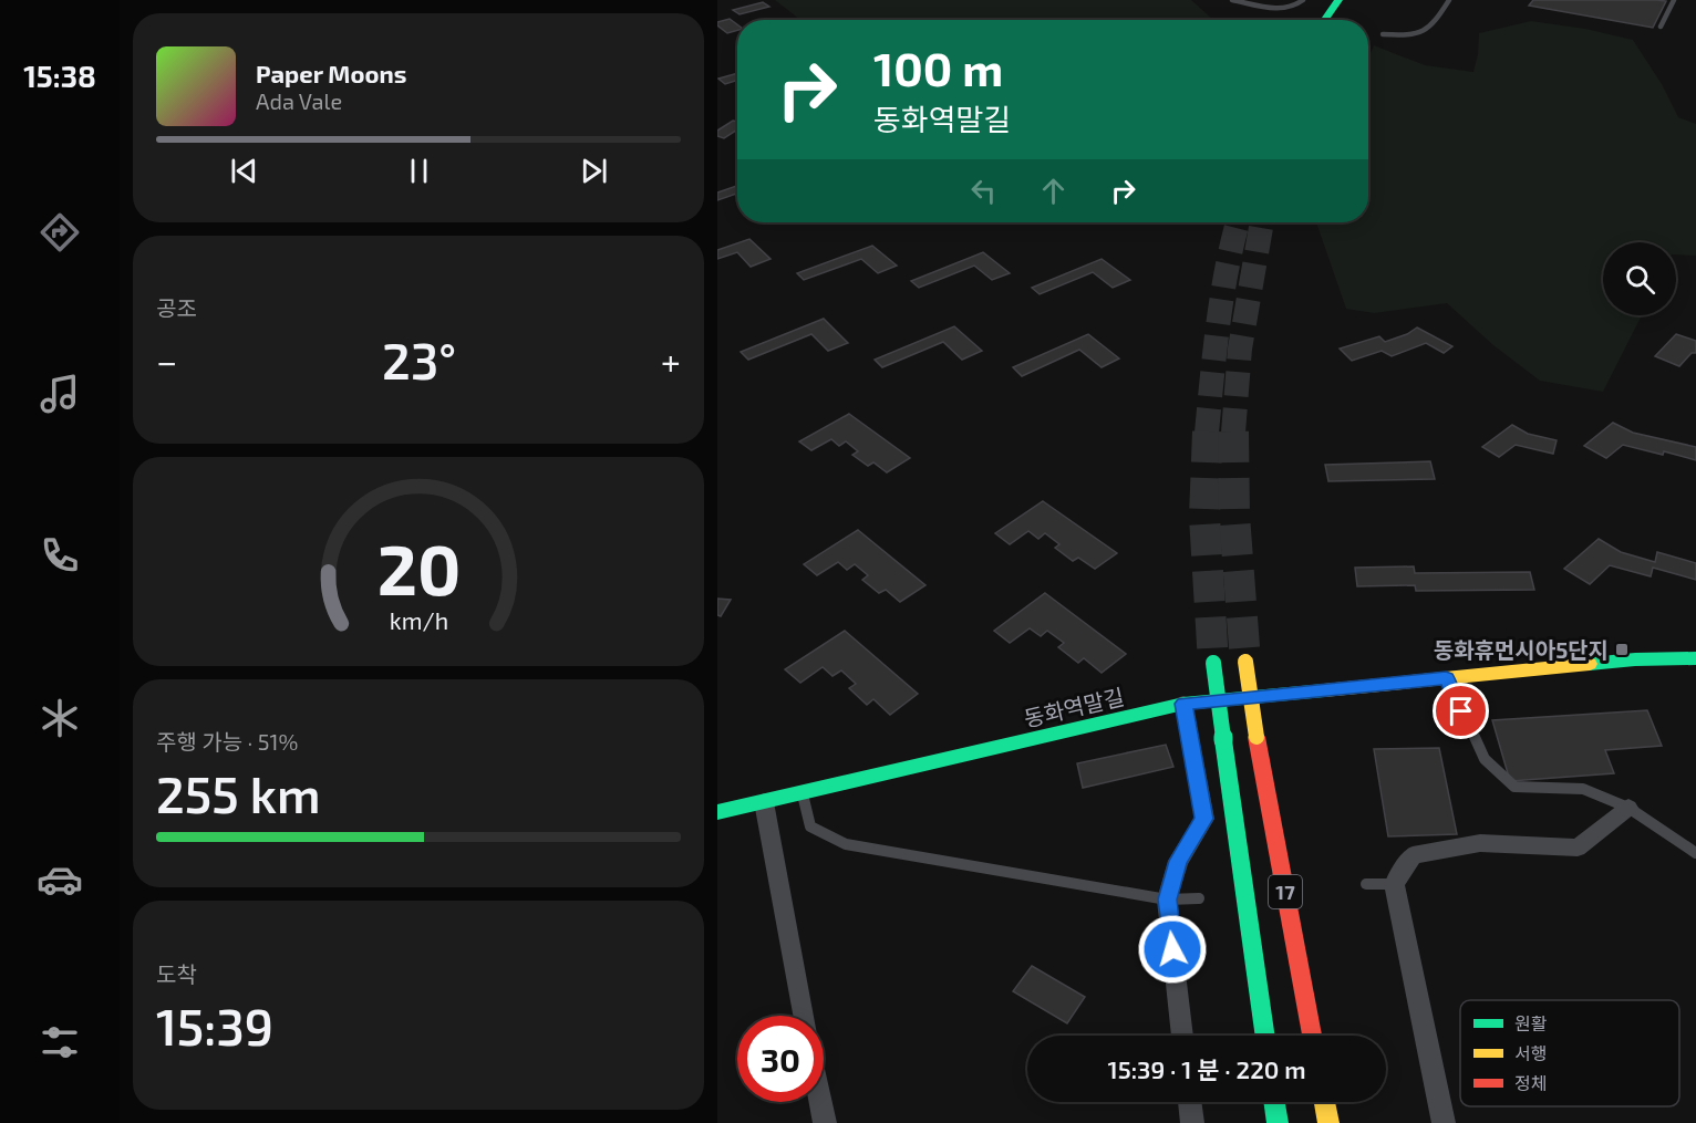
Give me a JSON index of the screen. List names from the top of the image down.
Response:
{
  "streets": {
    "main road": ["동화역말길", "17"]
  },
  "places": {
    "transit": ["동화휴먼시아5단지"]
  },
  "legend": ["원활", "서행", "정체"],
  "page": {
    "tabs": "15:38",
    "turn": ["100 m", "동화역말길"],
    "song": ["Paper Moons", "Ada Vale"],
    "tile": [
      "공조",
      ["주행 가능 · 51%", "255 km"],
      ["도착", "15:39"]
    ],
    "heat": ["−", "23°", "+"],
    "limit": "30",
    "trip": "15:39 · 1 분 · 220 m",
    "gauge": ["20", "km/h"]
  }
}
